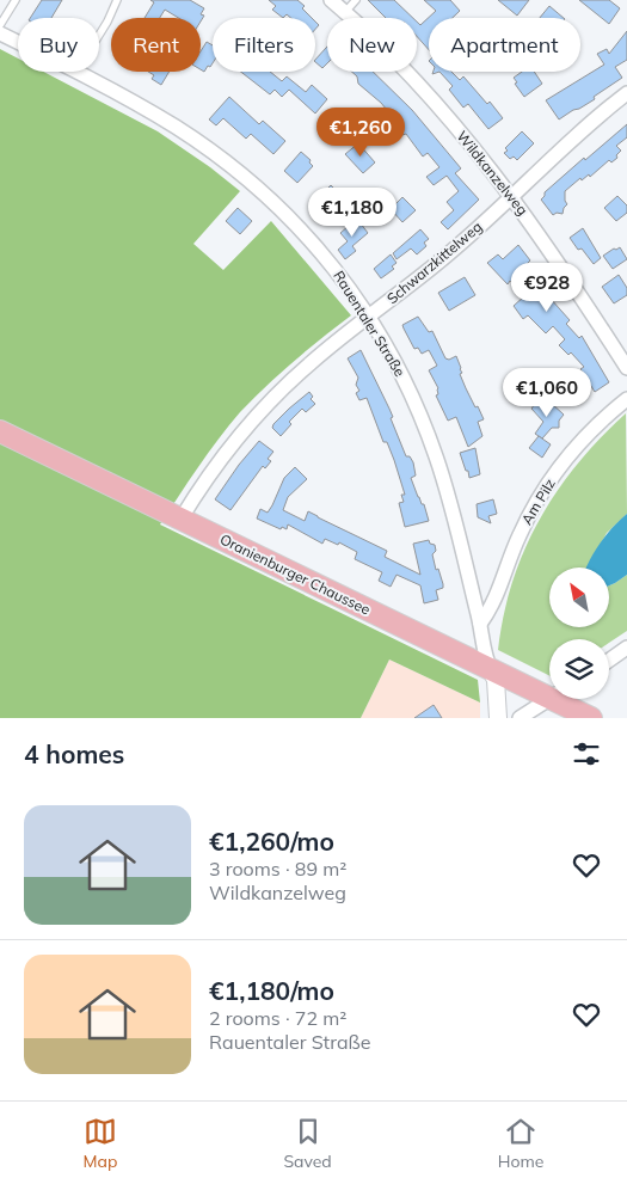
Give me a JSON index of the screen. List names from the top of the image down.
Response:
{
  "streets": {
    "main road": ["Oranienburger Chaussee"],
    "street": [
      "Wildkanzelweg",
      "Schwarzkittelweg",
      "Rauentaler Straße",
      "Am Pilz"
    ]
  },
  "crossings": [
    ["Wildkanzelweg", "Schwarzkittelweg"],
    ["Schwarzkittelweg", "Rauentaler Straße"],
    ["Schwarzkittelweg", "Oranienburger Chaussee"],
    ["Rauentaler Straße", "Am Pilz"],
    ["Rauentaler Straße", "Oranienburger Chaussee"]
  ],
  "north": "top left",
  "page": {
    "chip": [
      "Buy",
      "Rent",
      "Filters",
      "New",
      "Apartment"
    ],
    "price": [
      "€1,260",
      "€1,180",
      "€928",
      "€1,060"
    ],
    "heading": "4 homes",
    "list": [
      {
        "name": "€1,260/mo",
        "note": "3 rooms · 89 m² · Wildkanzelweg"
      },
      {
        "name": "€1,180/mo",
        "note": "2 rooms · 72 m² · Rauentaler Straße"
      }
    ],
    "tabs": ["Map", "Saved", "Home"]
  }
}
